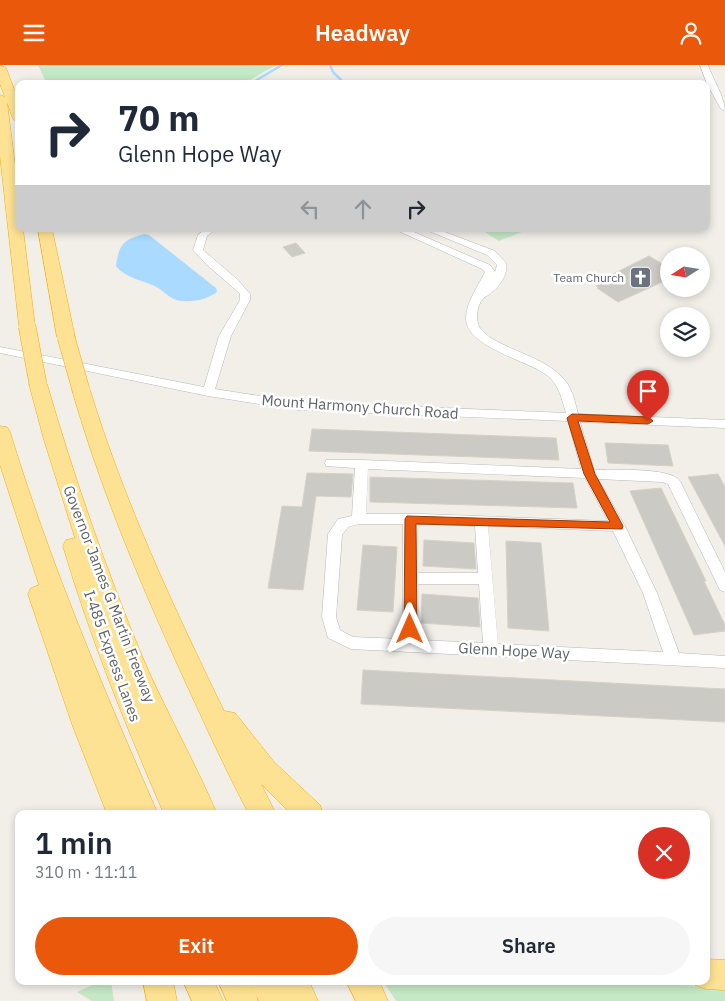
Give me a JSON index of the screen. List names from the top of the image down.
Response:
{
  "streets": {
    "highway": ["Governor James G Martin Freeway", "I-485 Express Lanes"],
    "street": ["Mount Harmony Church Road", "Glenn Hope Way"]
  },
  "crossings": [
    ["Governor James G Martin Freeway", "I-485 Express Lanes"]
  ],
  "places": {
    "church": ["Team Church"]
  },
  "north": "left",
  "page": {
    "header": "Headway",
    "turn": ["70 m", "Glenn Hope Way"],
    "heading": ["1 min", "310 m · 11:11"],
    "buttons": ["Exit", "Share"]
  }
}
